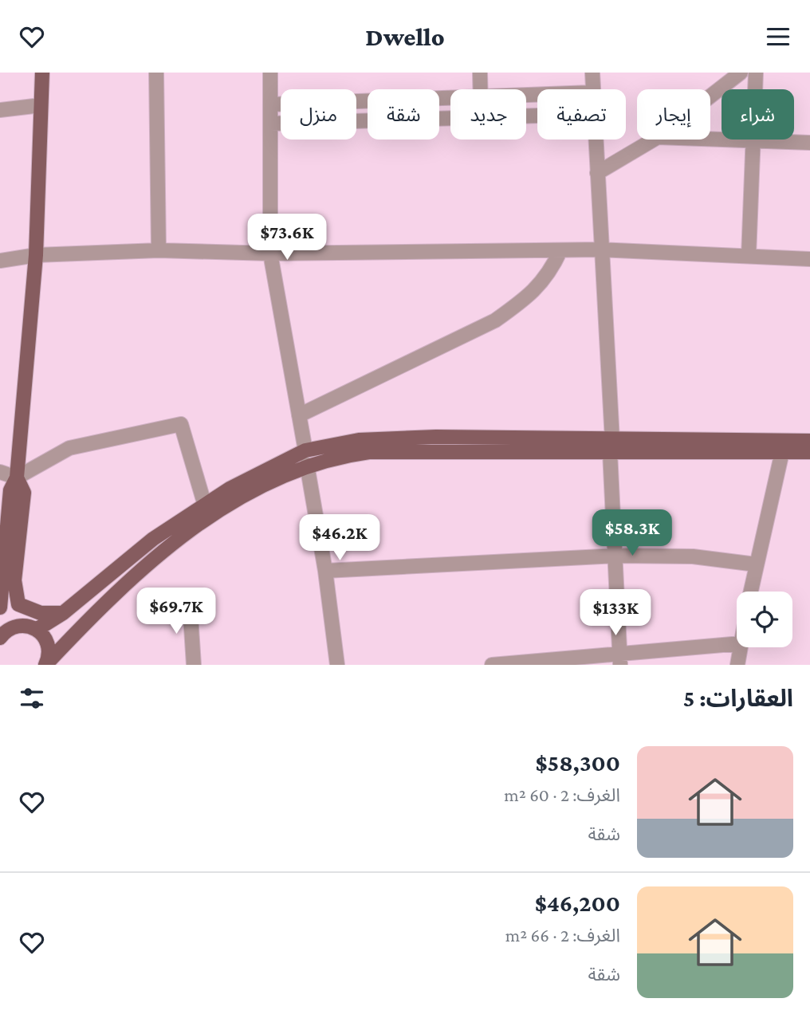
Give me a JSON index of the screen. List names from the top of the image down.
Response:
{
  "page": {
    "header": "Dwello",
    "chip": [
      "شراء",
      "إيجار",
      "تصفية",
      "جديد",
      "شقة",
      "منزل"
    ],
    "price": [
      "$73.6K",
      "$58.3K",
      "$46.2K",
      "$69.7K",
      "$133K"
    ],
    "heading": "العقارات: 5",
    "list": [
      {
        "name": "$58,300",
        "note": "الغرف: 2 · 60 m² · شقة"
      },
      {
        "name": "$46,200",
        "note": "الغرف: 2 · 66 m² · شقة"
      }
    ]
  }
}
